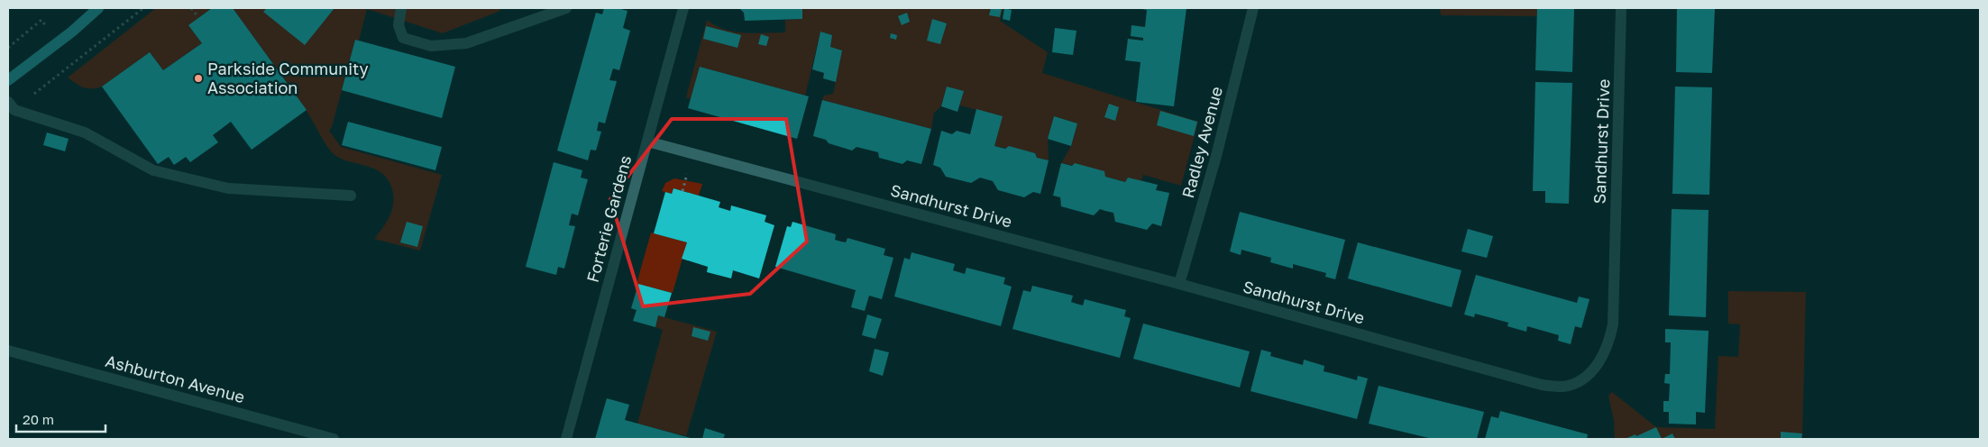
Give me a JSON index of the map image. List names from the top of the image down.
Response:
{
  "streets": {
    "street": [
      "Sandhurst Drive",
      "Radley Avenue",
      "Forterie Gardens",
      "Ashburton Avenue"
    ]
  },
  "crossings": [
    ["Sandhurst Drive", "Radley Avenue"],
    ["Sandhurst Drive", "Forterie Gardens"]
  ],
  "places": ["Parkside Community Association"],
  "scale_bar": "20 m"
}
